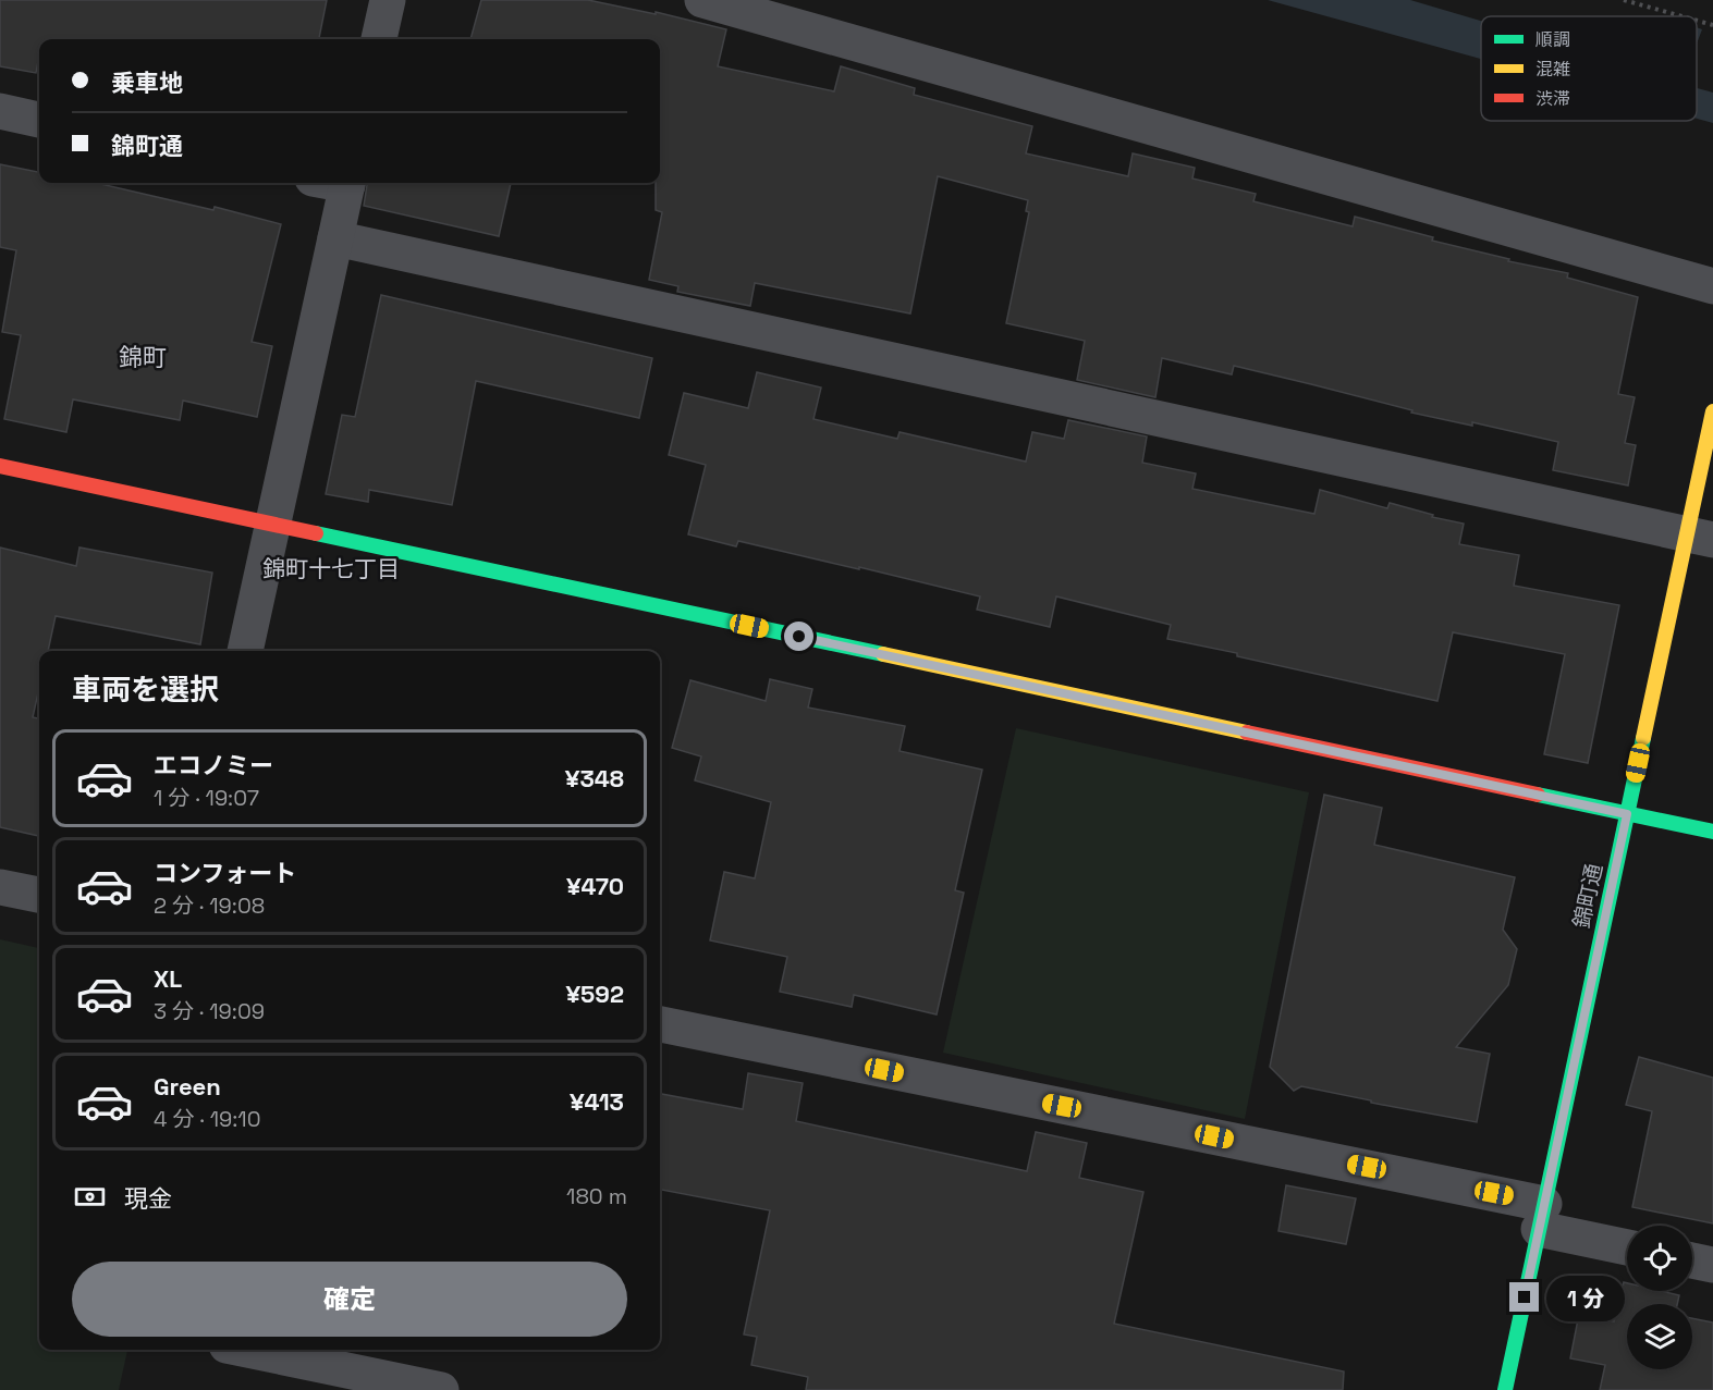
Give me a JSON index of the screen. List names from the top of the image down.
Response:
{
  "streets": {
    "street": ["錦町通"]
  },
  "districts": ["錦町", "錦町十七丁目"],
  "legend": ["順調", "混雑", "渋滞"],
  "page": {
    "banner": ["乗車地", "錦町通"],
    "heading": "車両を選択",
    "list": [
      {
        "name": "エコノミー",
        "note": "1 分 · 19:07",
        "value": "¥348"
      },
      {
        "name": "コンフォート",
        "note": "2 分 · 19:08",
        "value": "¥470"
      },
      {
        "name": "XL",
        "note": "3 分 · 19:09",
        "value": "¥592"
      },
      {
        "name": "Green",
        "note": "4 分 · 19:10",
        "value": "¥413"
      }
    ],
    "pay": ["現金", "180 m"],
    "buttons": "確定",
    "bubble": "1 分"
  }
}
